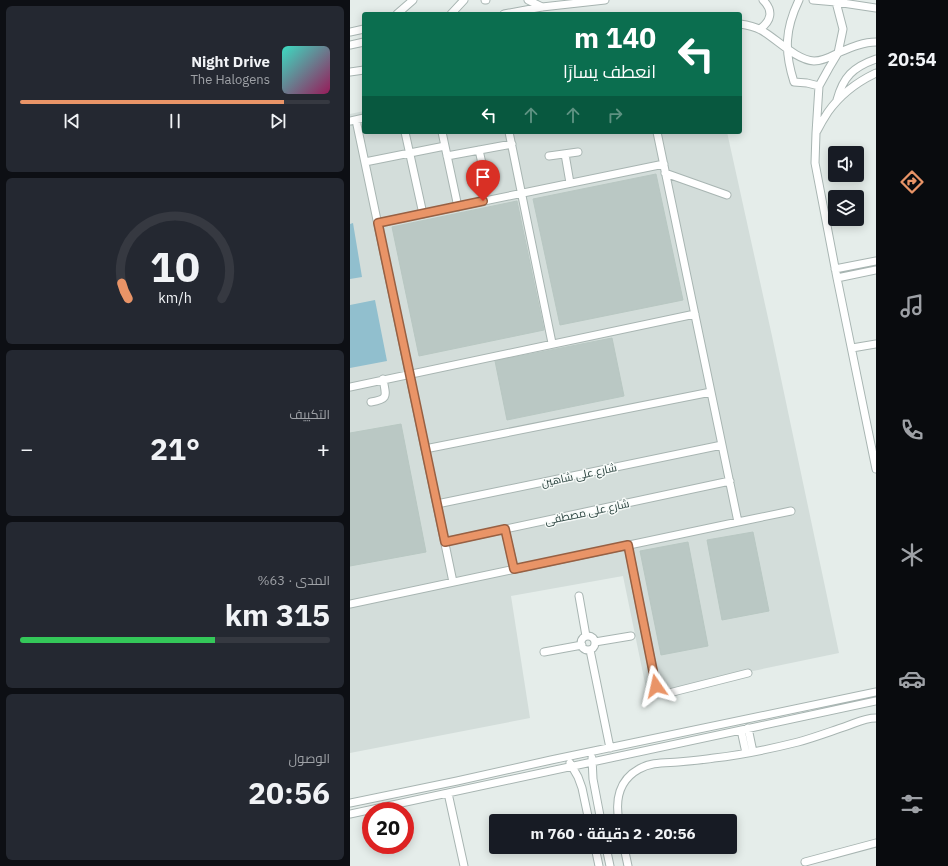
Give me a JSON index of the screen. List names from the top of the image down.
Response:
{
  "streets": {
    "street": ["شارع على شاهين", "شارع على مصطفى"]
  },
  "page": {
    "tabs": "20:54",
    "turn": ["140 m", "انعطف يسارًا"],
    "song": ["Night Drive", "The Halogens"],
    "tile": [
      "التكييف",
      ["المدى · 63%", "315 km"],
      ["الوصول", "20:56"]
    ],
    "heat": ["−", "21°", "+"],
    "limit": "20",
    "trip": "20:56 · 2 دقيقة · 760 m",
    "gauge": ["10", "km/h"]
  }
}
